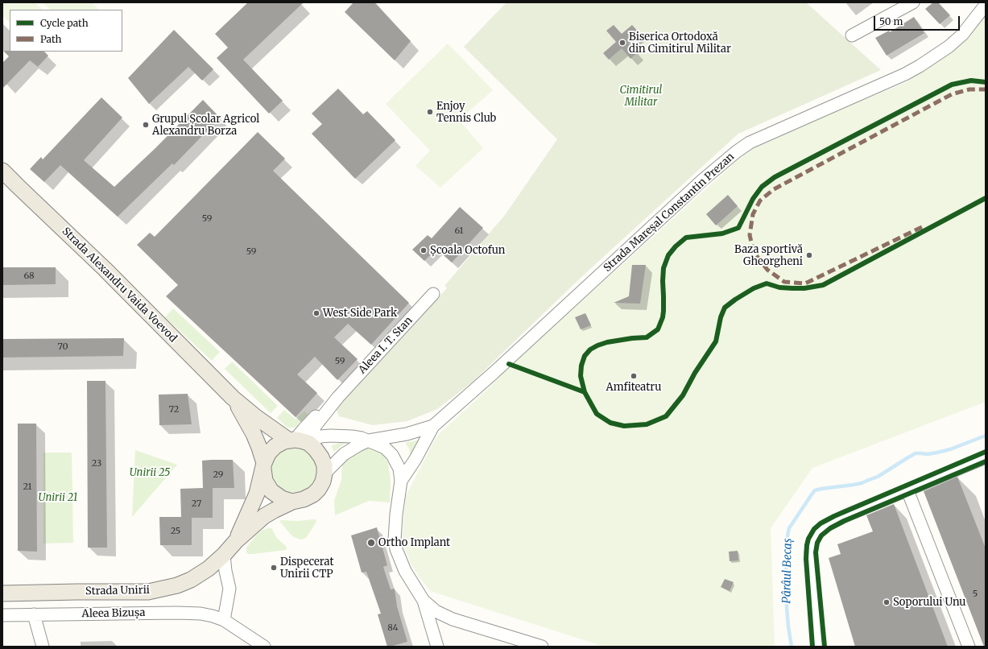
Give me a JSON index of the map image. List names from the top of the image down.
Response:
{
  "streets": {
    "main road": ["Strada Alexandru Vaida Voevod", "Strada Unirii"],
    "street": ["Strada Mareșal Constantin Prezan", "Aleea I. T. Stan", "Aleea Bizușa"]
  },
  "crossings": [
    ["Strada Mareșal Constantin Prezan", "Strada Alexandru Vaida Voevod"],
    ["Strada Mareșal Constantin Prezan", "Aleea I. T. Stan"],
    ["Strada Mareșal Constantin Prezan", "Strada Unirii"],
    ["Strada Alexandru Vaida Voevod", "Aleea I. T. Stan"],
    ["Strada Alexandru Vaida Voevod", "Strada Unirii"],
    ["Aleea I. T. Stan", "Strada Unirii"]
  ],
  "water": ["Pârâul Becaș"],
  "parks": ["Cimitirul Militar", "Unirii 25", "Unirii 21"],
  "places": [
    "Biserica Ortodoxă din Cimitirul Militar",
    "Enjoy Tennis Club",
    "Grupul Școlar Agricol Alexandru Borza",
    "Școala Octofun",
    "Baza sportivă Gheorgheni",
    "West Side Park",
    "Amfiteatru",
    "Ortho Implant",
    "Dispecerat Unirii CTP",
    "Soporului Unu"
  ],
  "house_numbers": [
    "59",
    "61",
    "59",
    "68",
    "70",
    "59",
    "72",
    "23",
    "29",
    "21",
    "27",
    "25",
    "5",
    "84"
  ],
  "legend": ["Cycle path", "Path"],
  "scale_bar": "50 m"
}
